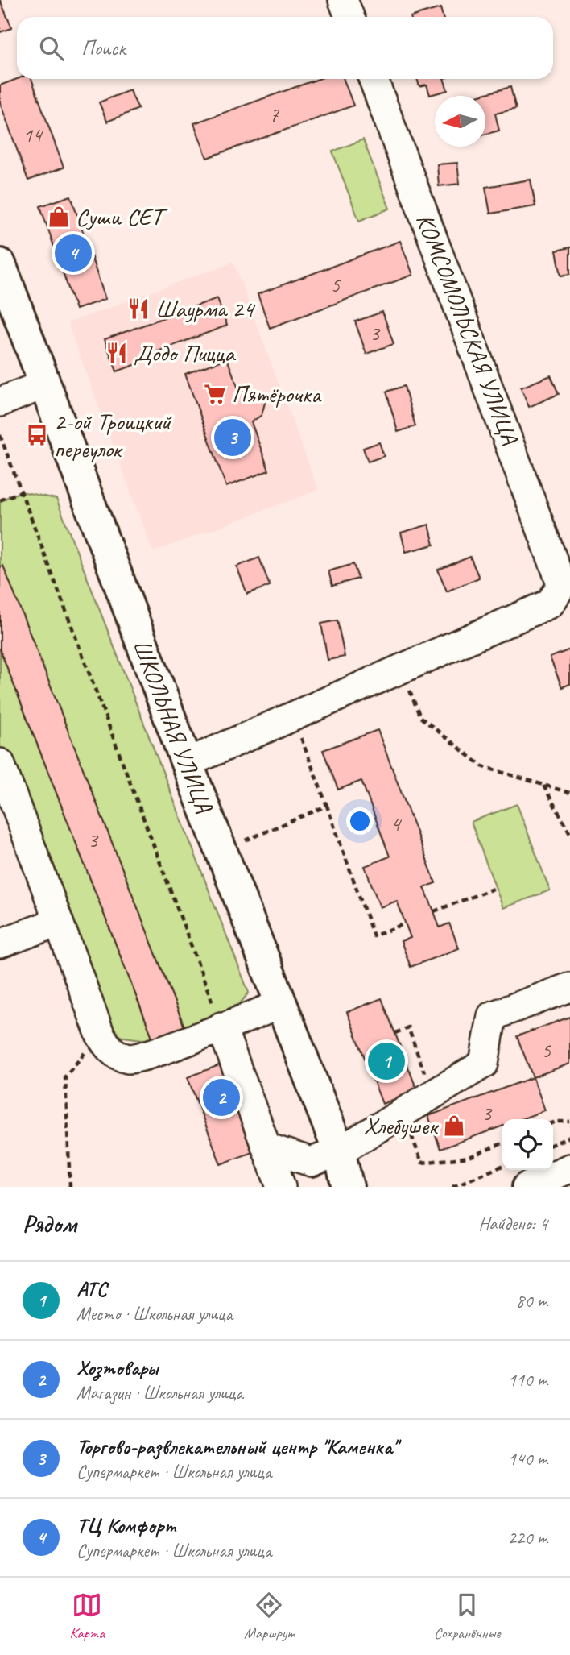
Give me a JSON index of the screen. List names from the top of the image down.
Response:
{
  "streets": {
    "main road": ["ШКОЛЬНАЯ УЛИЦА"],
    "street": ["КОМСОМОЛЬСКАЯ УЛИЦА"]
  },
  "places": {
    "shop": ["Суши СЕТ", "Хлебушек"],
    "restaurant": ["Шаурма 24", "Додо Пицца"],
    "supermarket": ["Пятёрочка"],
    "bus stop": ["2-ой Троицкий переулок"]
  },
  "house_numbers": [
    "7",
    "14",
    "5",
    "3",
    "4",
    "3",
    "5",
    "3"
  ],
  "north": "left",
  "page": {
    "search": "Поиск",
    "pins": [
      "4",
      "3",
      "1",
      "2"
    ],
    "heading": ["Рядом", "Найдено: 4"],
    "list": [
      {
        "mark": "1",
        "name": "АТС",
        "note": "Место · Школьная улица",
        "value": "80 m"
      },
      {
        "mark": "2",
        "name": "Хозтовары",
        "note": "Магазин · Школьная улица",
        "value": "110 m"
      },
      {
        "mark": "3",
        "name": "Торгово-развлекательный центр \"Каменка\"",
        "note": "Супермаркет · Школьная улица",
        "value": "140 m"
      },
      {
        "mark": "4",
        "name": "ТЦ Комфорт",
        "note": "Супермаркет · Школьная улица",
        "value": "220 m"
      }
    ],
    "nav": ["Карта", "Маршрут", "Сохранённые"]
  }
}
